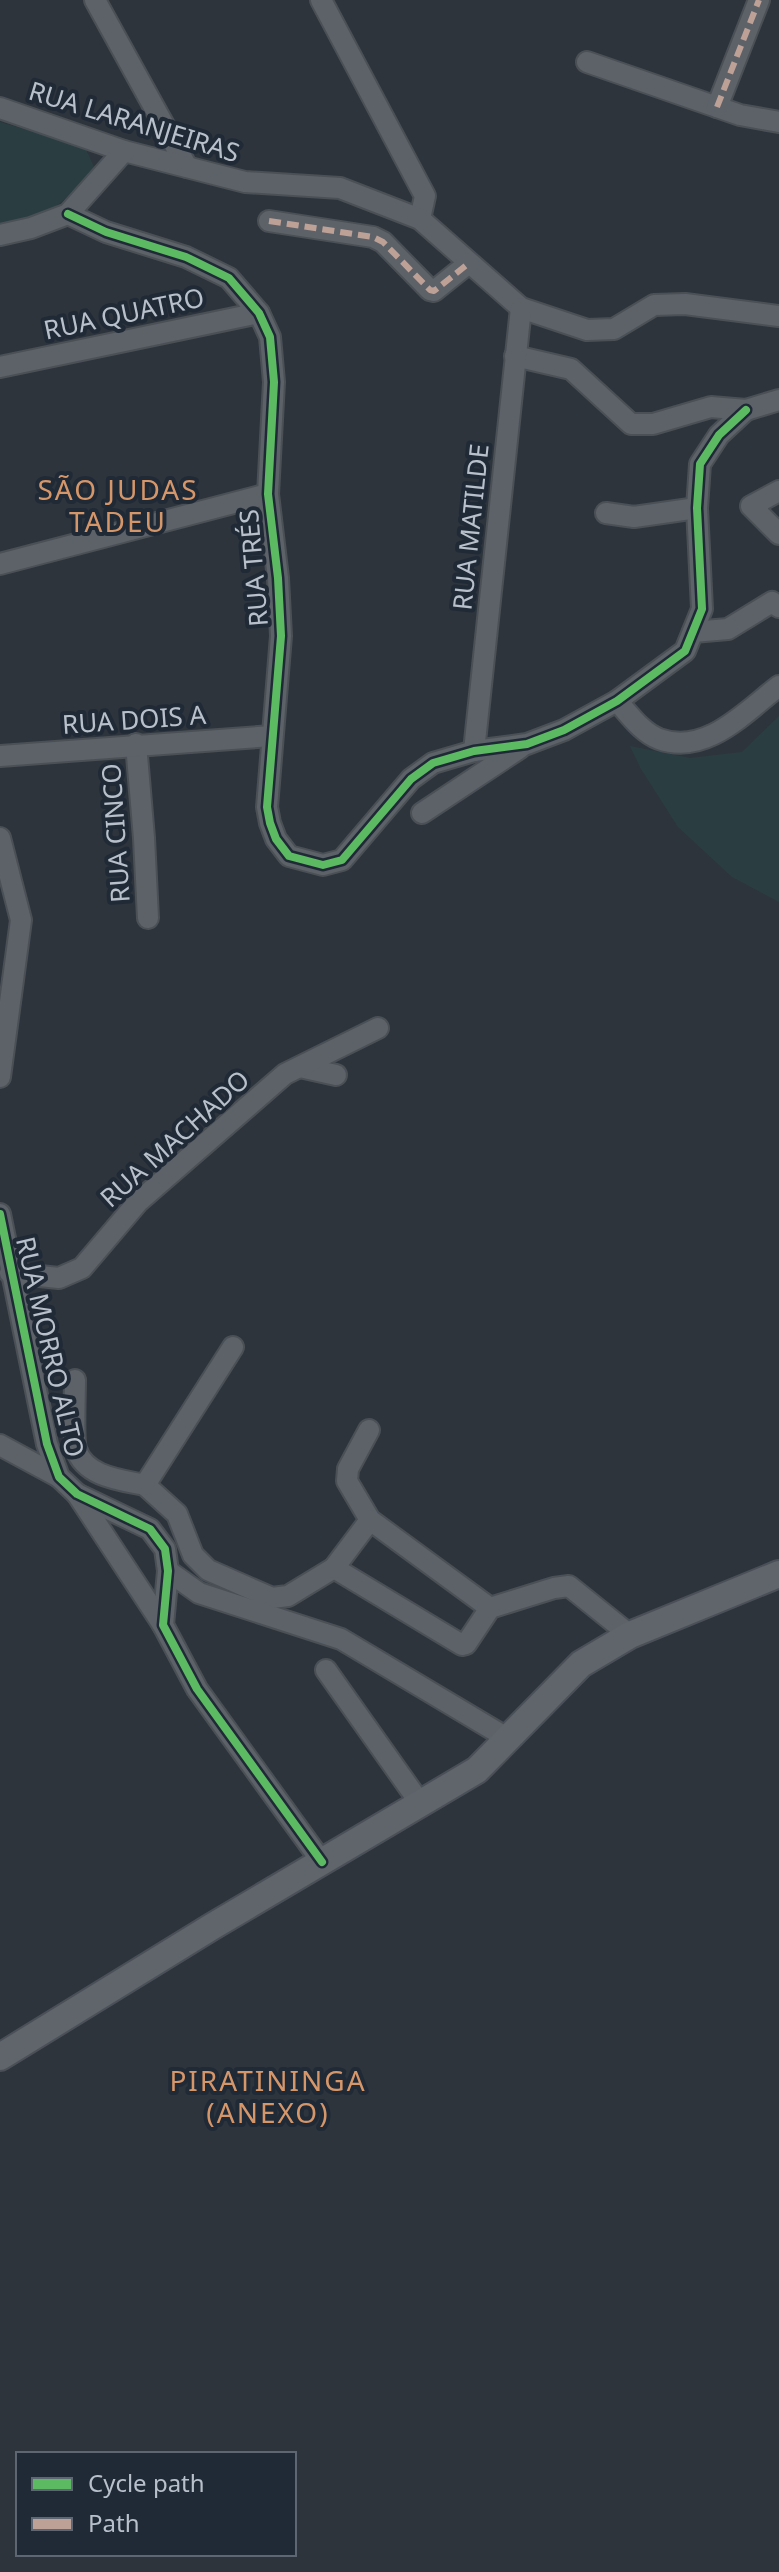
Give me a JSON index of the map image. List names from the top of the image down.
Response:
{
  "streets": {
    "street": [
      "RUA LARANJEIRAS",
      "RUA QUATRO",
      "RUA MATILDE",
      "RUA TRÉS",
      "RUA DOIS A",
      "RUA CINCO",
      "RUA MACHADO",
      "RUA MORRO ALTO"
    ]
  },
  "crossings": [
    ["RUA LARANJEIRAS", "RUA MATILDE"],
    ["RUA QUATRO", "RUA TRÉS"],
    ["RUA MATILDE", "RUA TRÉS"],
    ["RUA TRÉS", "RUA DOIS A"],
    ["RUA DOIS A", "RUA CINCO"],
    ["RUA MACHADO", "RUA MORRO ALTO"]
  ],
  "districts": ["SÃO JUDAS TADEU", "PIRATININGA (ANEXO)"],
  "legend": ["Cycle path", "Path"]
}
